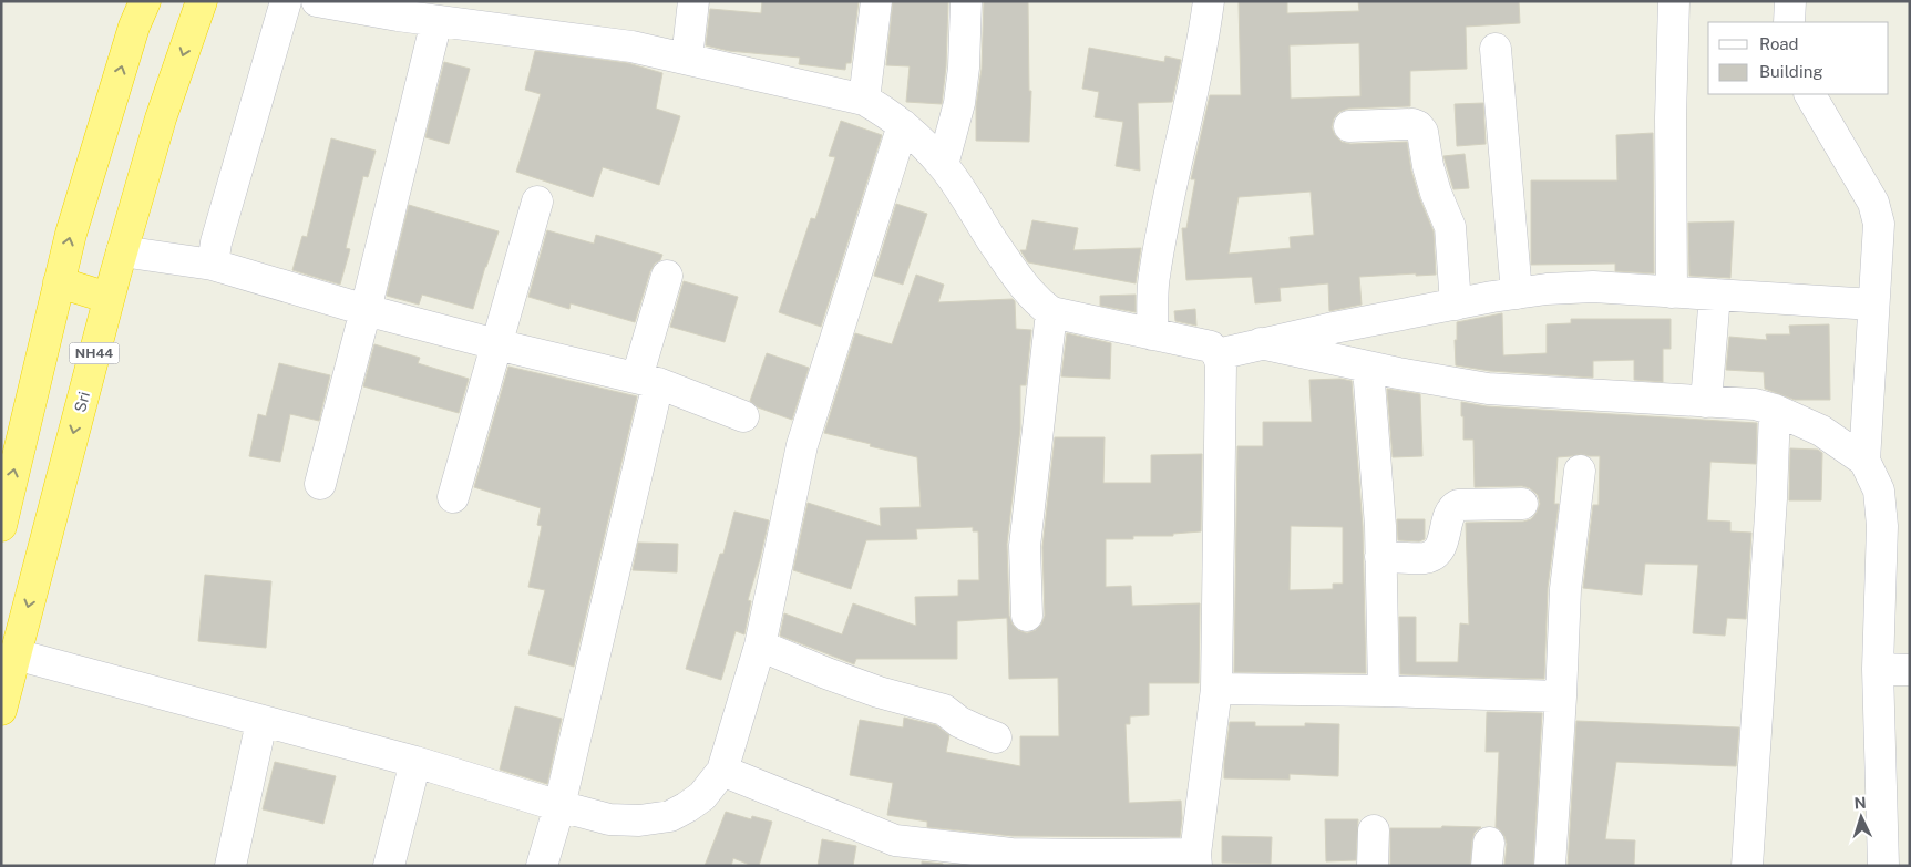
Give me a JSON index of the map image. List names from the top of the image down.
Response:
{
  "streets": {
    "highway": ["NH44", "Sri"]
  },
  "legend": ["Road", "Building"],
  "north": "top"
}
